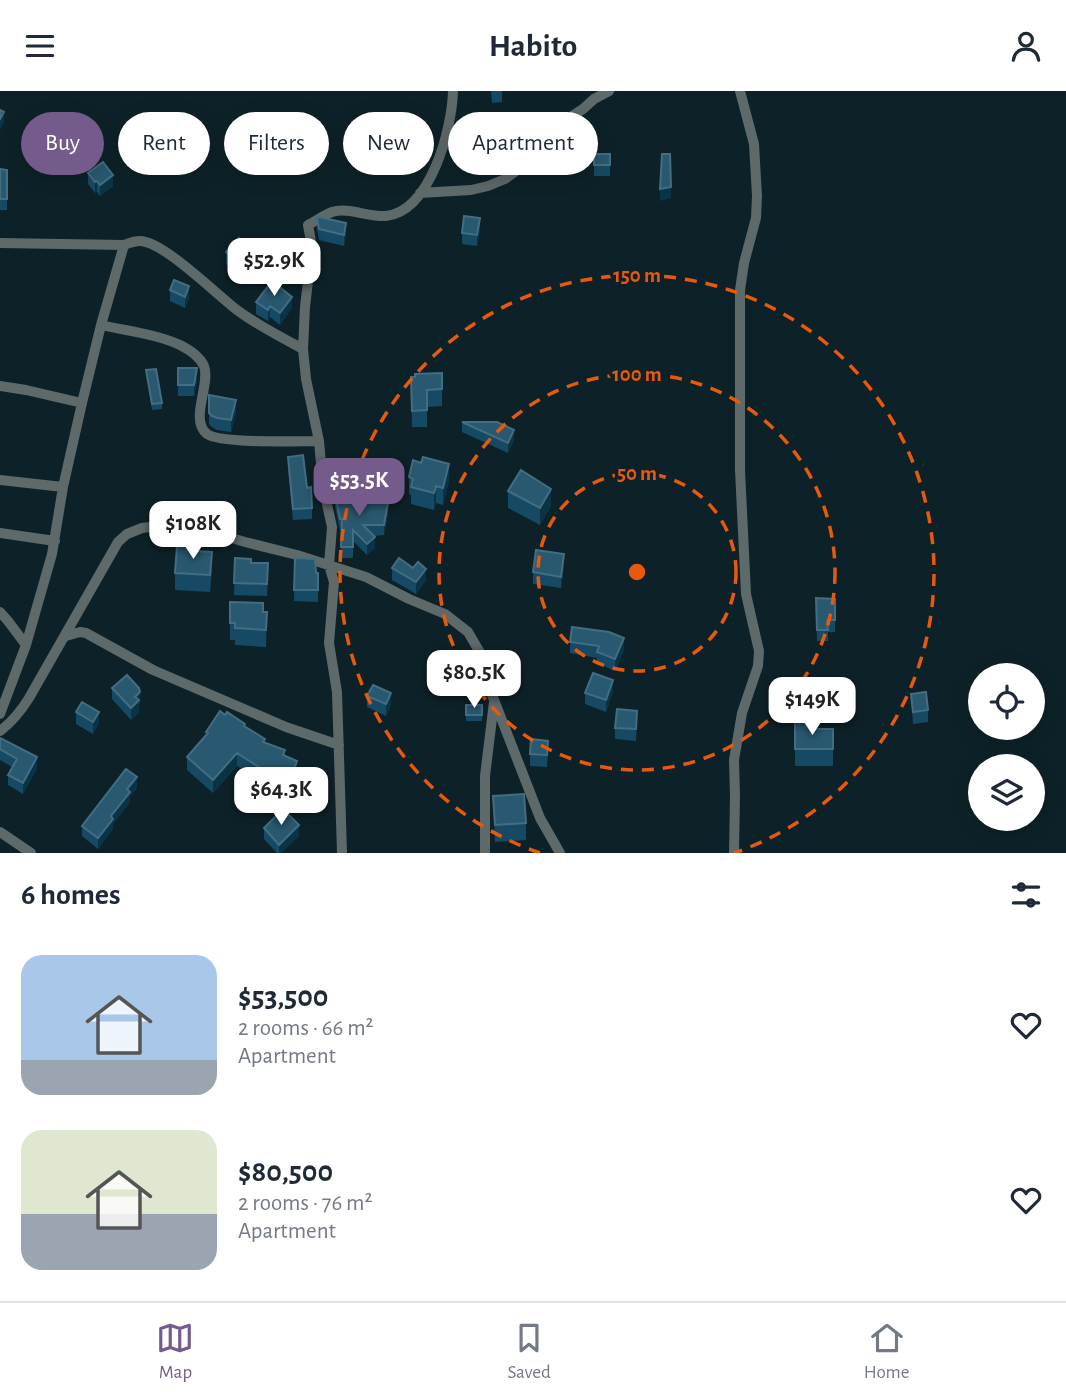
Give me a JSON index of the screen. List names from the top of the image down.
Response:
{
  "page": {
    "header": "Habito",
    "chip": [
      "Buy",
      "Rent",
      "Filters",
      "New",
      "Apartment"
    ],
    "price": [
      "$52.9K",
      "$53.5K",
      "$108K",
      "$80.5K",
      "$149K",
      "$64.3K"
    ],
    "heading": "6 homes",
    "list": [
      {
        "name": "$53,500",
        "note": "2 rooms · 66 m² · Apartment"
      },
      {
        "name": "$80,500",
        "note": "2 rooms · 76 m² · Apartment"
      }
    ],
    "tabs": ["Map", "Saved", "Home"]
  },
  "rings": ["150 m", "100 m", "50 m"]
}
